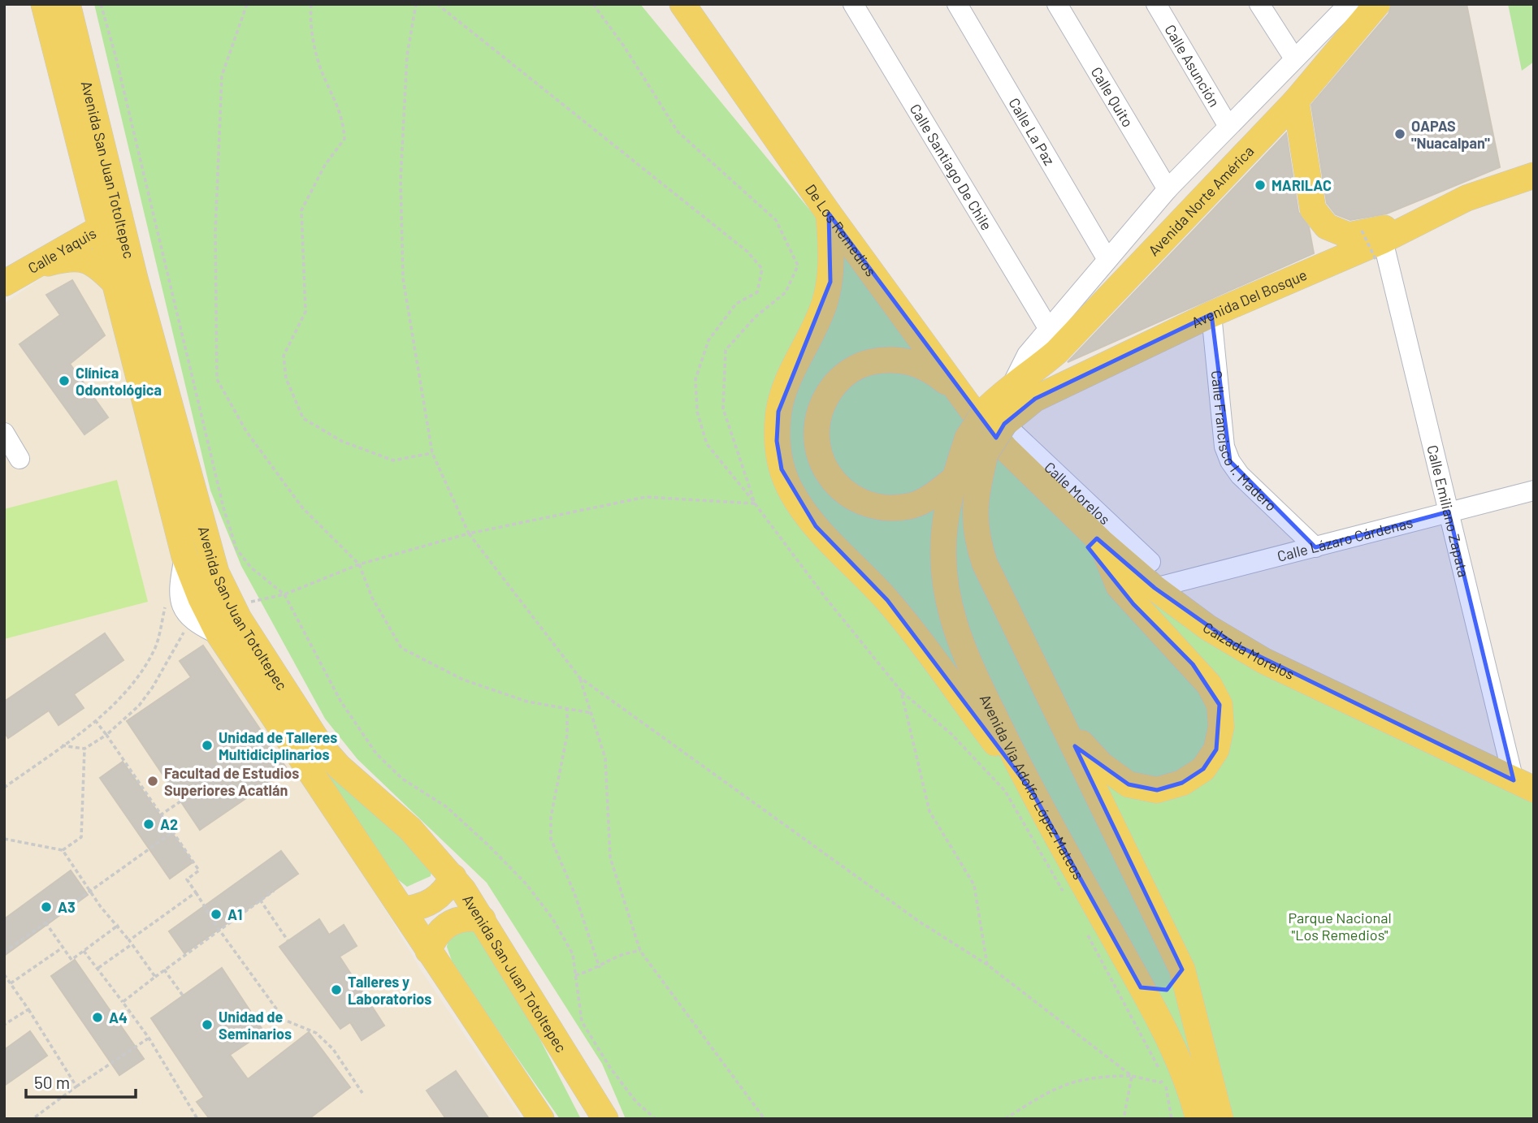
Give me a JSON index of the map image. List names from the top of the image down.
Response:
{
  "streets": {
    "main road": [
      "Avenida San Juan Totoltepec",
      "Avenida Norte América",
      "De Los Remedios",
      "Calle Yaquis",
      "Avenida Del Bosque",
      "Calzada Morelos",
      "Avenida Via Adolfo López Mateos"
    ],
    "street": [
      "Calle Asunción",
      "Calle Quito",
      "Calle La Paz",
      "Calle Santiago De Chile",
      "Calle Francisco I. Madero",
      "Calle Morelos",
      "Calle Emiliano Zapata",
      "Calle Lázaro Cárdenas"
    ]
  },
  "crossings": [
    ["Calle Asunción", "Avenida Norte América"],
    ["Calle Quito", "Avenida Norte América"],
    ["Calle La Paz", "Avenida Norte América"],
    ["Calle Santiago De Chile", "Avenida Norte América"],
    ["Avenida San Juan Totoltepec", "Calle Yaquis"],
    ["Avenida Norte América", "Avenida Del Bosque"],
    ["Avenida Norte América", "Calle Morelos"],
    ["De Los Remedios", "Avenida Del Bosque"],
    ["De Los Remedios", "Calzada Morelos"],
    ["De Los Remedios", "Avenida Via Adolfo López Mateos"],
    ["Avenida Del Bosque", "Calle Francisco I. Madero"],
    ["Avenida Del Bosque", "Calle Morelos"],
    ["Avenida Del Bosque", "Calle Emiliano Zapata"],
    ["Avenida Del Bosque", "Calzada Morelos"],
    ["Avenida Del Bosque", "Avenida Via Adolfo López Mateos"],
    ["Calle Francisco I. Madero", "Calle Lázaro Cárdenas"],
    ["Calle Emiliano Zapata", "Calle Lázaro Cárdenas"],
    ["Calle Emiliano Zapata", "Calzada Morelos"],
    ["Calle Lázaro Cárdenas", "Calzada Morelos"],
    ["Calzada Morelos", "Avenida Via Adolfo López Mateos"]
  ],
  "parks": ["Parque Nacional \"Los Remedios\""],
  "places": [
    "OAPAS \"Nuacalpan\"",
    "MARILAC",
    "Clínica Odontológica",
    "Unidad de Talleres Multidiciplinarios",
    "Facultad de Estudios Superiores Acatlán",
    "A2",
    "A3",
    "A1",
    "Talleres y Laboratorios",
    "A4",
    "Unidad de Seminarios"
  ],
  "scale_bar": "50 m"
}
